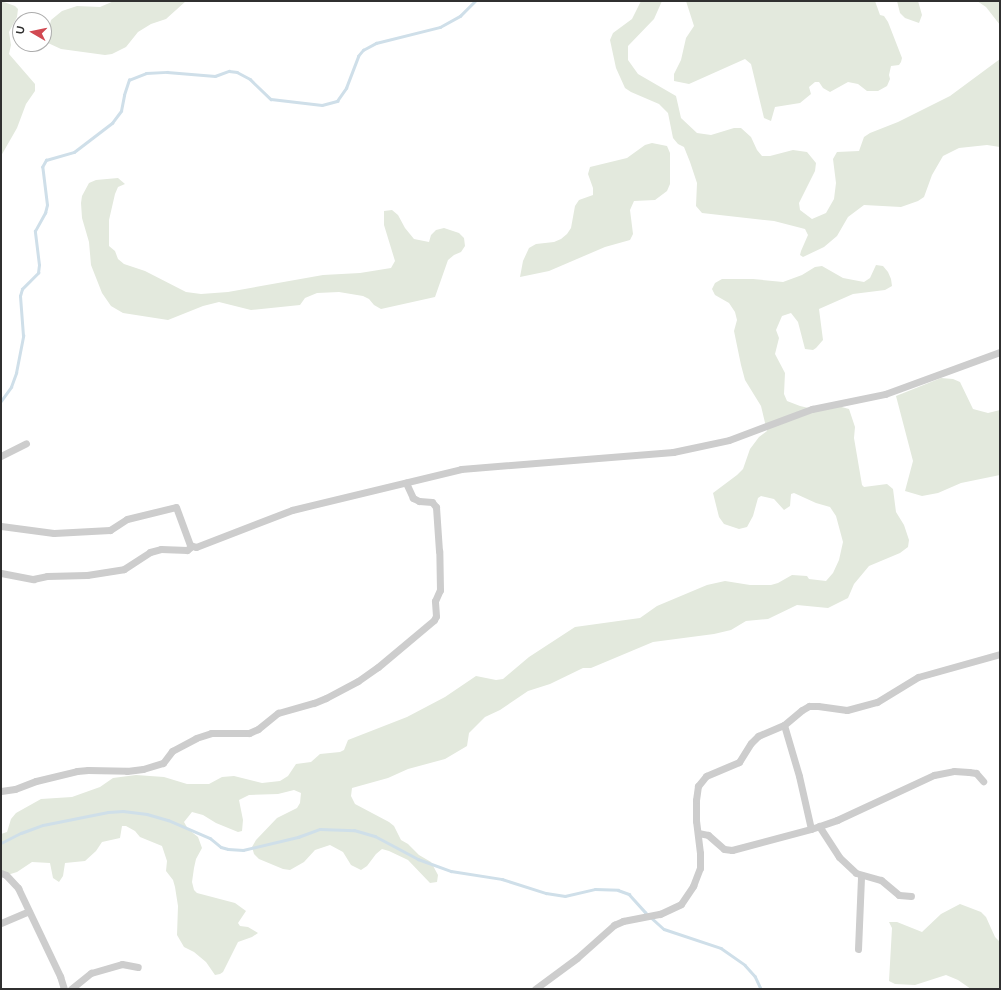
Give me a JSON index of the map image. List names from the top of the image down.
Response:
{
  "north": "left"
}
